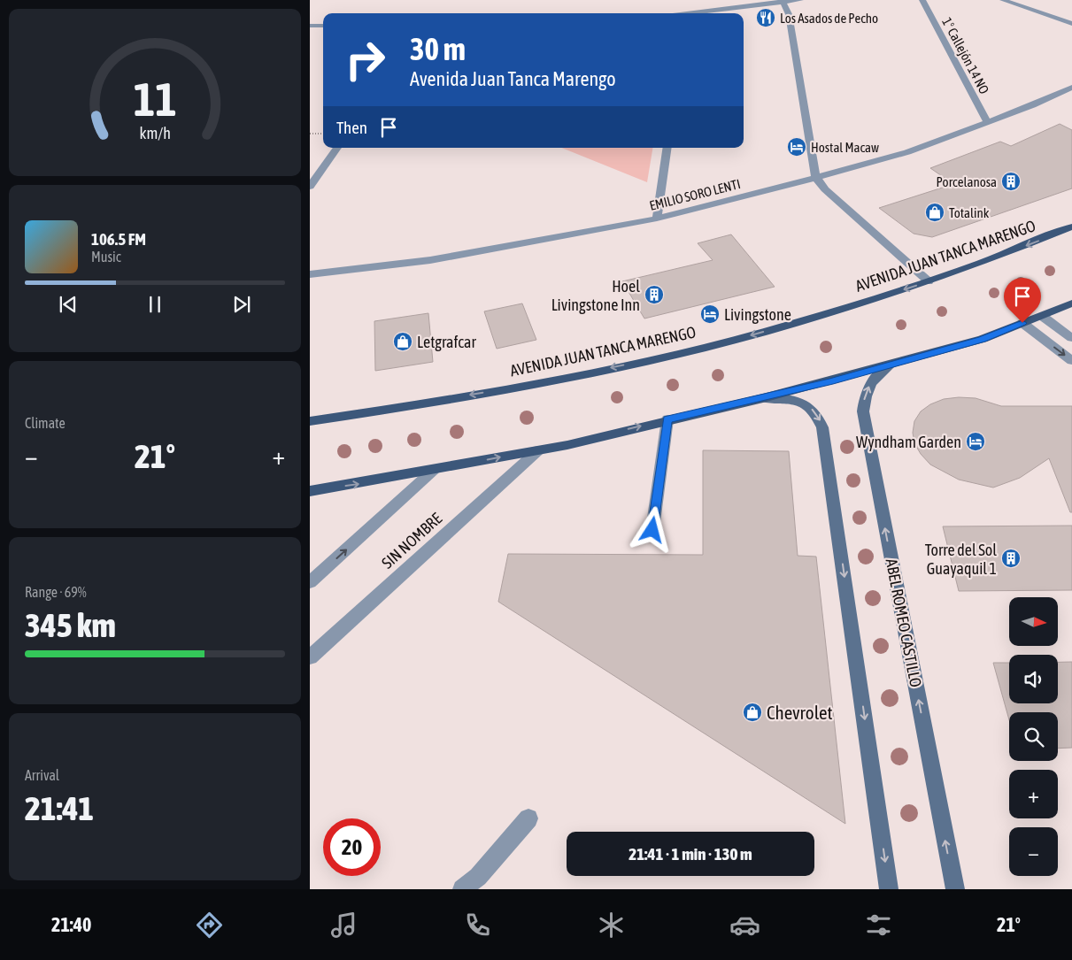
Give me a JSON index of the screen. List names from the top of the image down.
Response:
{
  "streets": {
    "main road": ["AVENIDA JUAN TANCA MARENGO"],
    "street": [
      "1º Callejón 14 NO",
      "EMILIO SORO LENTI",
      "SIN NOMBRE",
      "ABEL ROMEO CASTILLO"
    ]
  },
  "crossings": [
    ["1º Callejón 14 NO", "EMILIO SORO LENTI"]
  ],
  "places": {
    "restaurant": ["Los Asados de Pecho"],
    "hotel": ["Hostal Macaw", "Livingstone", "Wyndham Garden"],
    "building": ["Porcelanosa", "Hoel Livingstone Inn", "Torre del Sol Guayaquil 1"],
    "shop": ["Totalink", "Letgrafcar", "Chevrolet"]
  },
  "north": "right",
  "page": {
    "turn": ["30 m", "Avenida Juan Tanca Marengo"],
    "then": "Then",
    "song": ["106.5 FM", "Music"],
    "tile": [
      "Climate",
      ["Range · 69%", "345 km"],
      ["Arrival", "21:41"]
    ],
    "heat": ["−", "21°", "+"],
    "map_buttons": ["+", "−"],
    "limit": "20",
    "trip": "21:41 · 1 min · 130 m",
    "tabs": ["21:40", "21°"],
    "gauge": ["11", "km/h"]
  }
}
